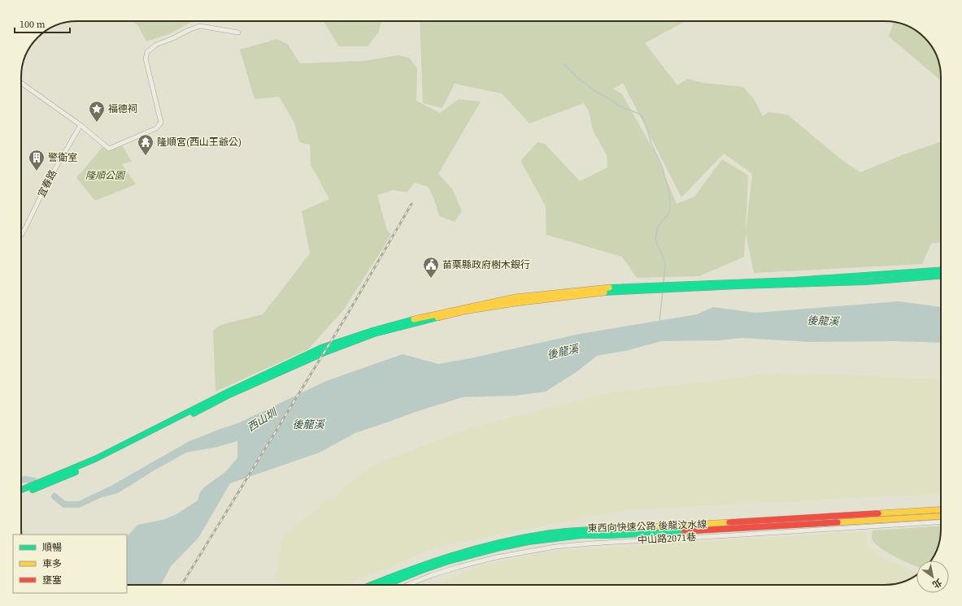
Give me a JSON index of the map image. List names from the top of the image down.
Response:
{
  "streets": {
    "main road": ["東西向快速公路 後龍汶水線"],
    "street": ["宜春路", "中山路2071巷"]
  },
  "water": ["後龍溪", "西山圳"],
  "parks": ["隆順公園"],
  "places": {
    "place": ["福德祠"],
    "temple": ["隆順宮(西山王爺公)"],
    "building": ["警衛室"],
    "public building": ["苗栗縣政府樹木銀行"]
  },
  "legend": ["順暢", "車多", "壅塞"],
  "scale_bar": "100 m",
  "north": "bottom right"
}
